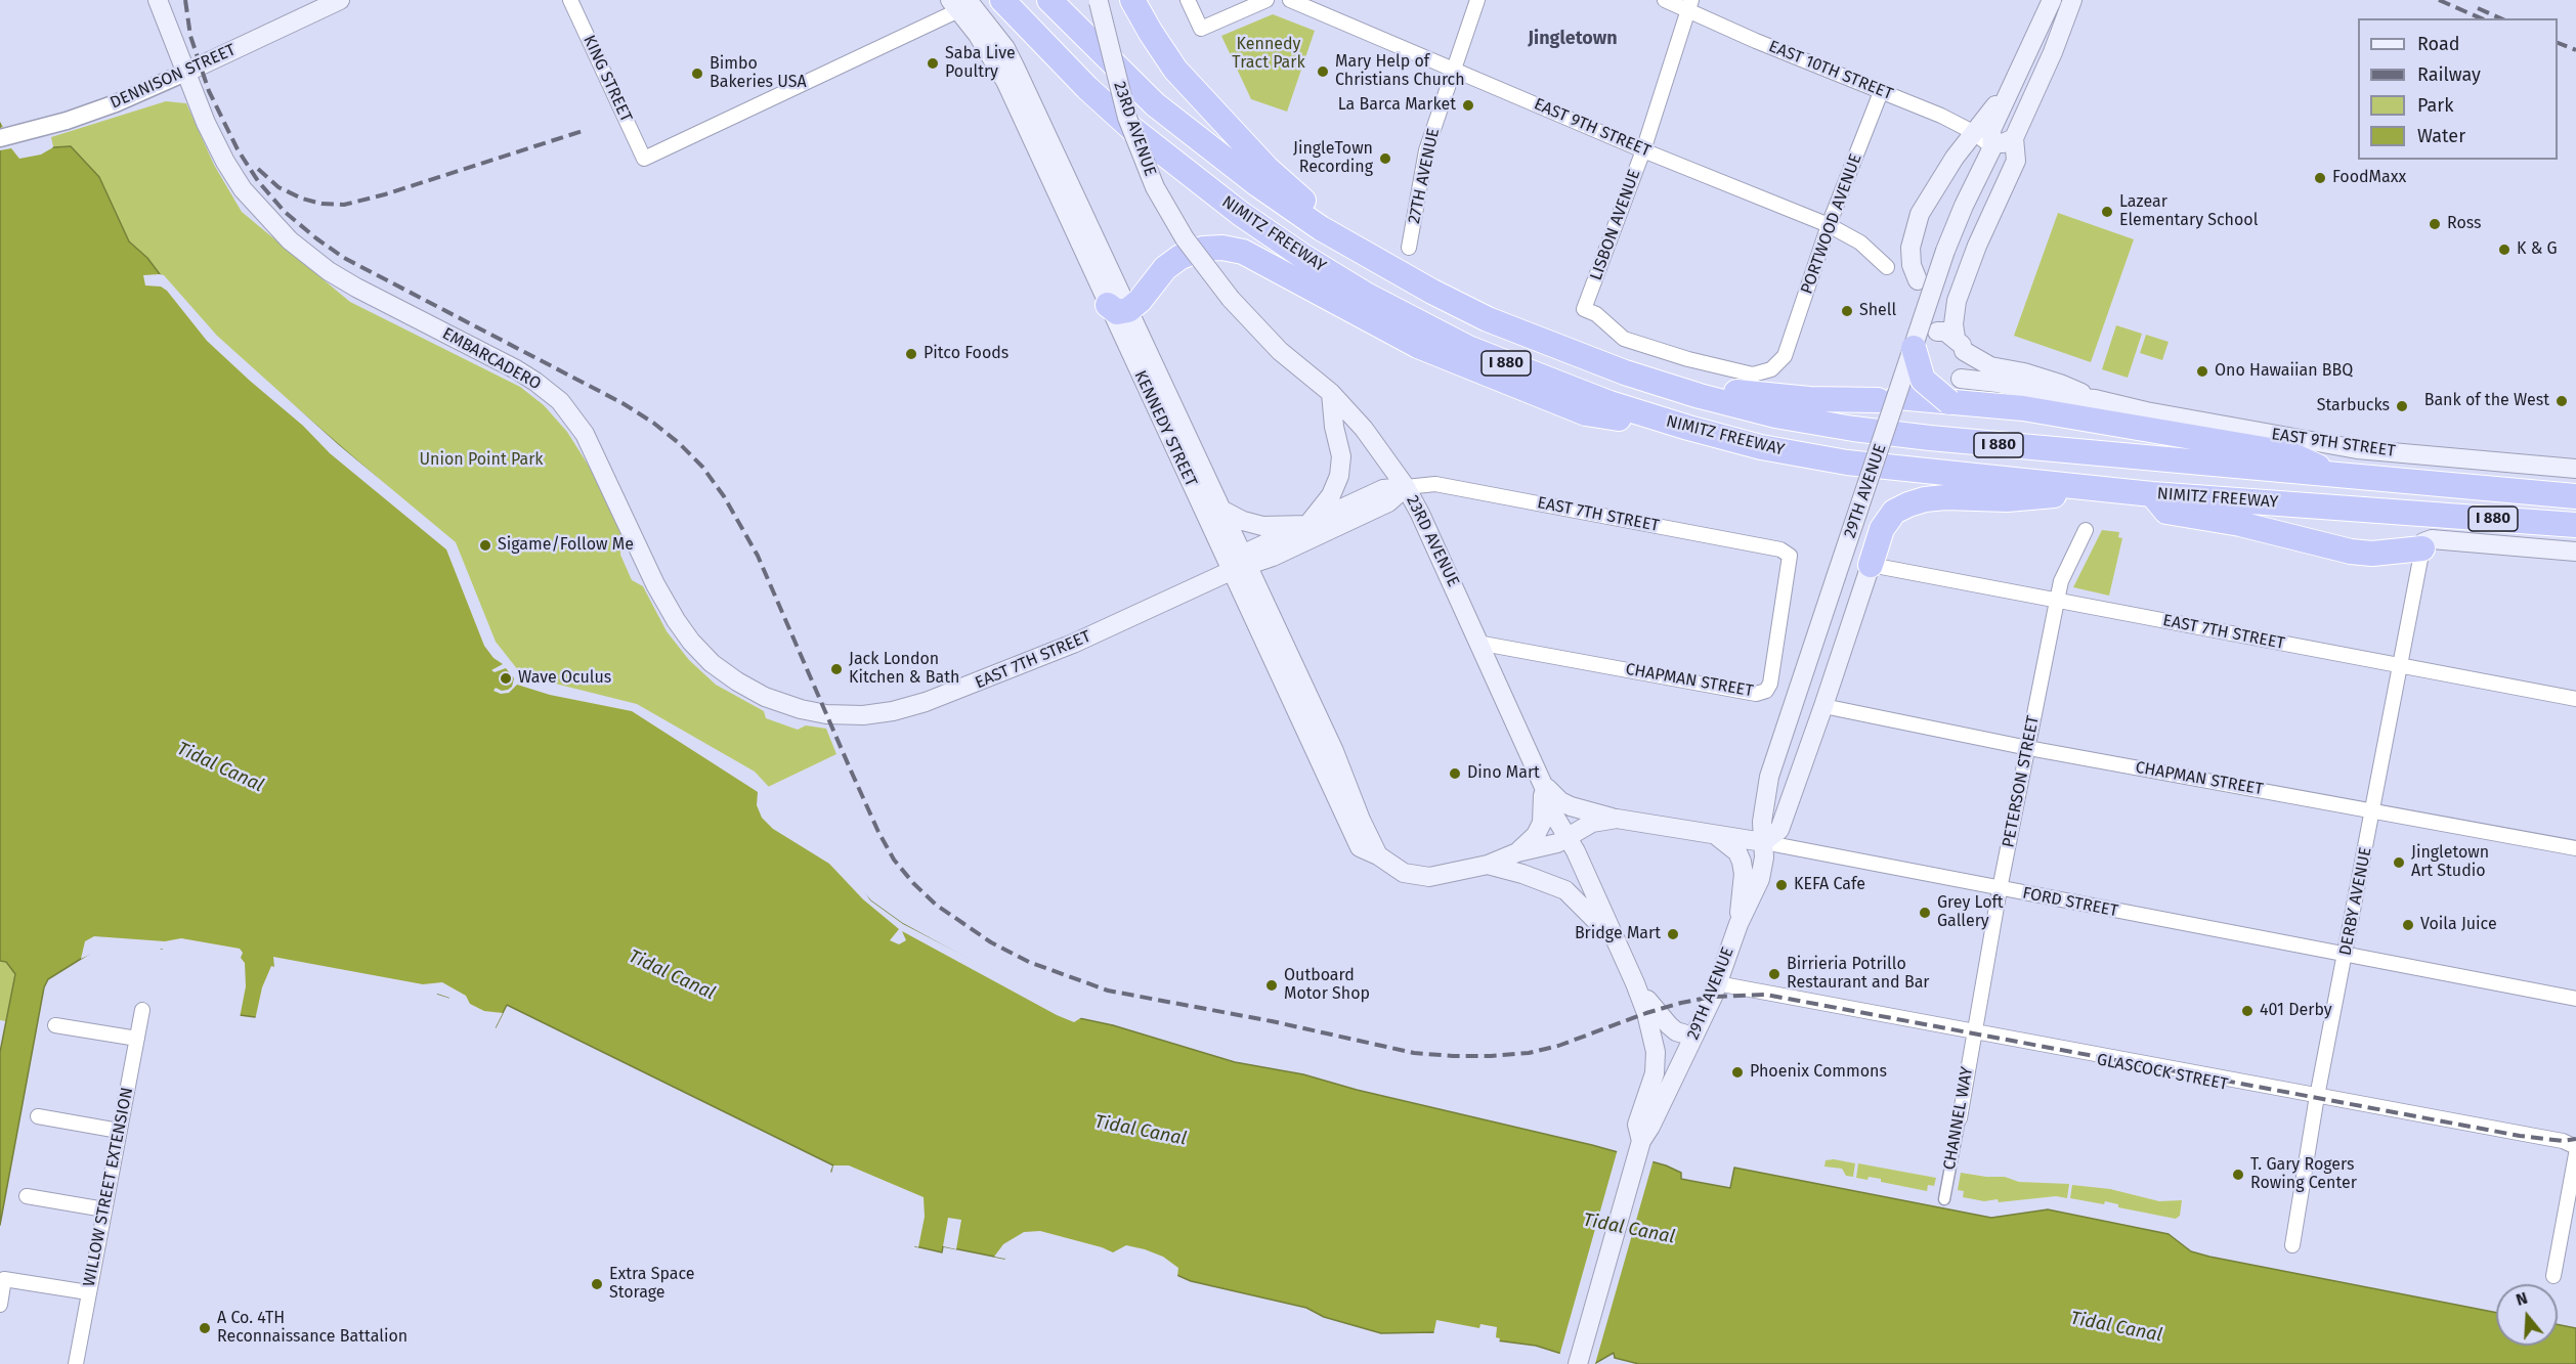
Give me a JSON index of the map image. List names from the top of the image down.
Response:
{
  "streets": {
    "highway": ["NIMITZ FREEWAY", "I 880"],
    "main road": [
      "DENNISON STREET",
      "EAST 9TH STREET",
      "23RD AVENUE",
      "EMBARCADERO",
      "KENNEDY STREET",
      "29TH AVENUE",
      "EAST 7TH STREET",
      "FORD STREET"
    ],
    "street": [
      "EAST 10TH STREET",
      "KING STREET",
      "27TH AVENUE",
      "PORTWOOD AVENUE",
      "LISBON AVENUE",
      "CHAPMAN STREET",
      "PETERSON STREET",
      "DERBY AVENUE",
      "GLASCOCK STREET",
      "CHANNEL WAY",
      "WILLOW STREET EXTENSION"
    ]
  },
  "crossings": [
    ["EAST 10TH STREET", "PORTWOOD AVENUE"],
    ["EAST 10TH STREET", "LISBON AVENUE"],
    ["EAST 10TH STREET", "29TH AVENUE"],
    ["DENNISON STREET", "EMBARCADERO"],
    ["KING STREET", "KENNEDY STREET"],
    ["EAST 9TH STREET", "27TH AVENUE"],
    ["EAST 9TH STREET", "PORTWOOD AVENUE"],
    ["EAST 9TH STREET", "LISBON AVENUE"],
    ["23RD AVENUE", "KENNEDY STREET"],
    ["23RD AVENUE", "29TH AVENUE"],
    ["23RD AVENUE", "EAST 7TH STREET"],
    ["23RD AVENUE", "CHAPMAN STREET"],
    ["23RD AVENUE", "FORD STREET"],
    ["PORTWOOD AVENUE", "LISBON AVENUE"],
    ["EMBARCADERO", "EAST 7TH STREET"],
    ["KENNEDY STREET", "EAST 7TH STREET"],
    ["KENNEDY STREET", "FORD STREET"],
    ["29TH AVENUE", "FORD STREET"],
    ["29TH AVENUE", "GLASCOCK STREET"],
    ["EAST 7TH STREET", "CHAPMAN STREET"],
    ["EAST 7TH STREET", "PETERSON STREET"],
    ["EAST 7TH STREET", "DERBY AVENUE"],
    ["CHAPMAN STREET", "PETERSON STREET"],
    ["CHAPMAN STREET", "DERBY AVENUE"],
    ["PETERSON STREET", "FORD STREET"],
    ["PETERSON STREET", "GLASCOCK STREET"],
    ["PETERSON STREET", "CHANNEL WAY"],
    ["DERBY AVENUE", "FORD STREET"],
    ["DERBY AVENUE", "GLASCOCK STREET"],
    ["GLASCOCK STREET", "CHANNEL WAY"]
  ],
  "districts": ["Jingletown"],
  "water": ["Tidal Canal"],
  "parks": ["Kennedy Tract Park", "Union Point Park"],
  "places": [
    "Saba Live Poultry",
    "Mary Help of Christians Church",
    "Bimbo Bakeries USA",
    "La Barca Market",
    "JingleTown Recording",
    "FoodMaxx",
    "Lazear Elementary School",
    "Ross",
    "K & G",
    "Shell",
    "Pitco Foods",
    "Ono Hawaiian BBQ",
    "Bank of the West",
    "Starbucks",
    "Sigame/Follow Me",
    "Jack London Kitchen & Bath",
    "Wave Oculus",
    "Dino Mart",
    "Jingletown Art Studio",
    "KEFA Cafe",
    "Grey Loft Gallery",
    "Voila Juice",
    "Bridge Mart",
    "Birrieria Potrillo Restaurant and Bar",
    "Outboard Motor Shop",
    "401 Derby",
    "Phoenix Commons",
    "T. Gary Rogers Rowing Center",
    "Extra Space Storage",
    "A Co. 4TH Reconnaissance Battalion"
  ],
  "legend": [
    "Road",
    "Railway",
    "Park",
    "Water"
  ],
  "north": "top"
}
